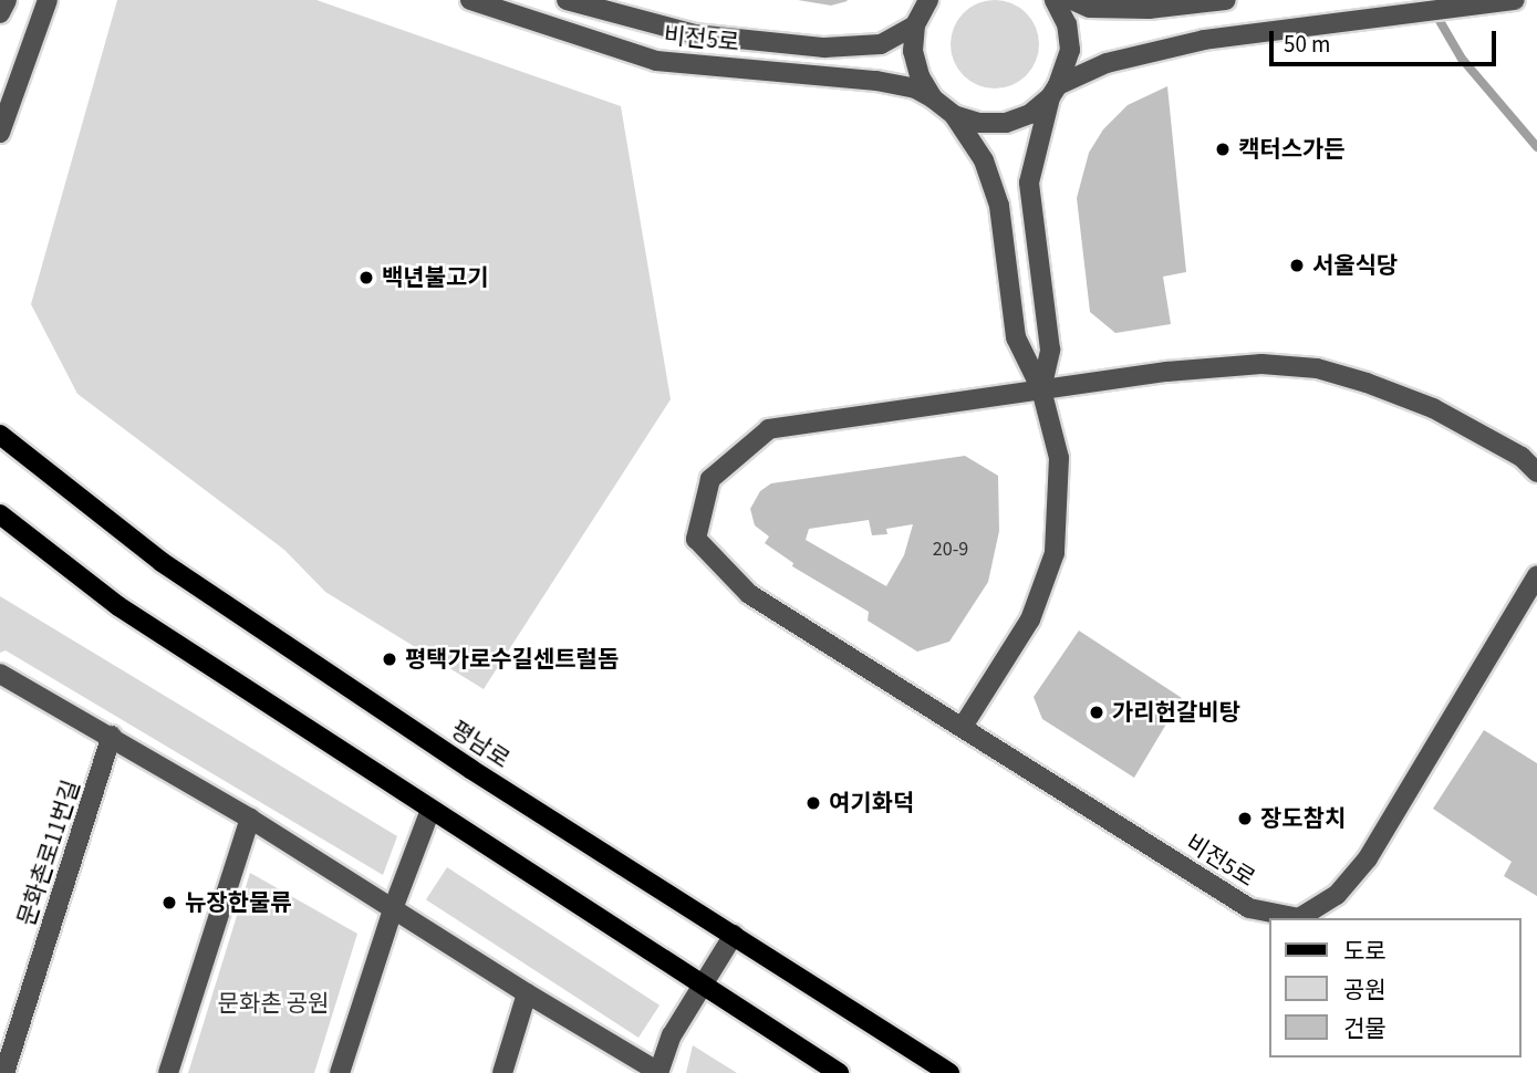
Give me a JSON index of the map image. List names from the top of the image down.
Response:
{
  "streets": {
    "main road": ["평남로"],
    "street": ["비전5로", "문화촌로11번길"]
  },
  "parks": ["문화촌 공원"],
  "places": [
    "캑터스가든",
    "서울식당",
    "백년불고기",
    "평택가로수길센트럴돔",
    "가리헌갈비탕",
    "여기화덕",
    "장도참치",
    "뉴장한물류"
  ],
  "house_numbers": ["20-9"],
  "legend": ["도로", "공원", "건물"],
  "scale_bar": "50 m"
}
